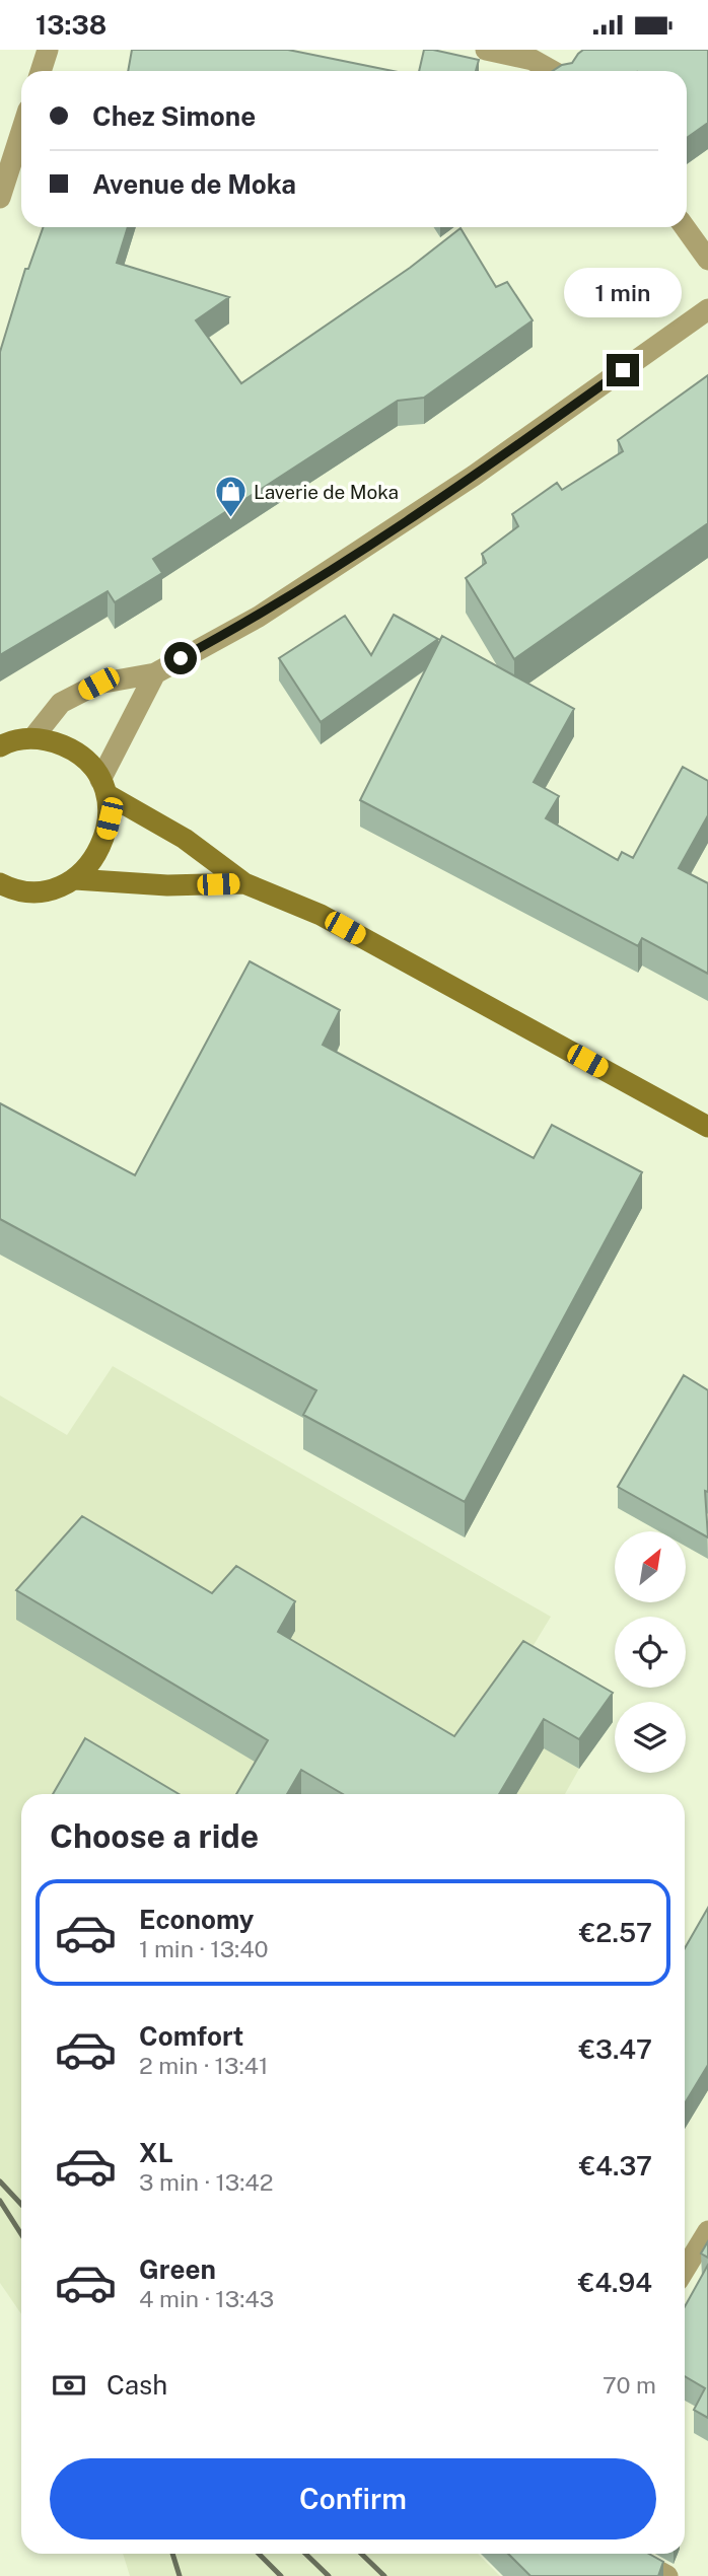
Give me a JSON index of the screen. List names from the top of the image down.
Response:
{
  "places": {
    "shop": ["Laverie de Moka"]
  },
  "north": "top right",
  "page": {
    "status": "13:38",
    "banner": ["Chez Simone", "Avenue de Moka"],
    "bubble": "1 min",
    "heading": "Choose a ride",
    "list": [
      {
        "name": "Economy",
        "note": "1 min · 13:40",
        "value": "€2.57"
      },
      {
        "name": "Comfort",
        "note": "2 min · 13:41",
        "value": "€3.47"
      },
      {
        "name": "XL",
        "note": "3 min · 13:42",
        "value": "€4.37"
      },
      {
        "name": "Green",
        "note": "4 min · 13:43",
        "value": "€4.94"
      }
    ],
    "pay": ["Cash", "70 m"],
    "buttons": "Confirm"
  }
}
